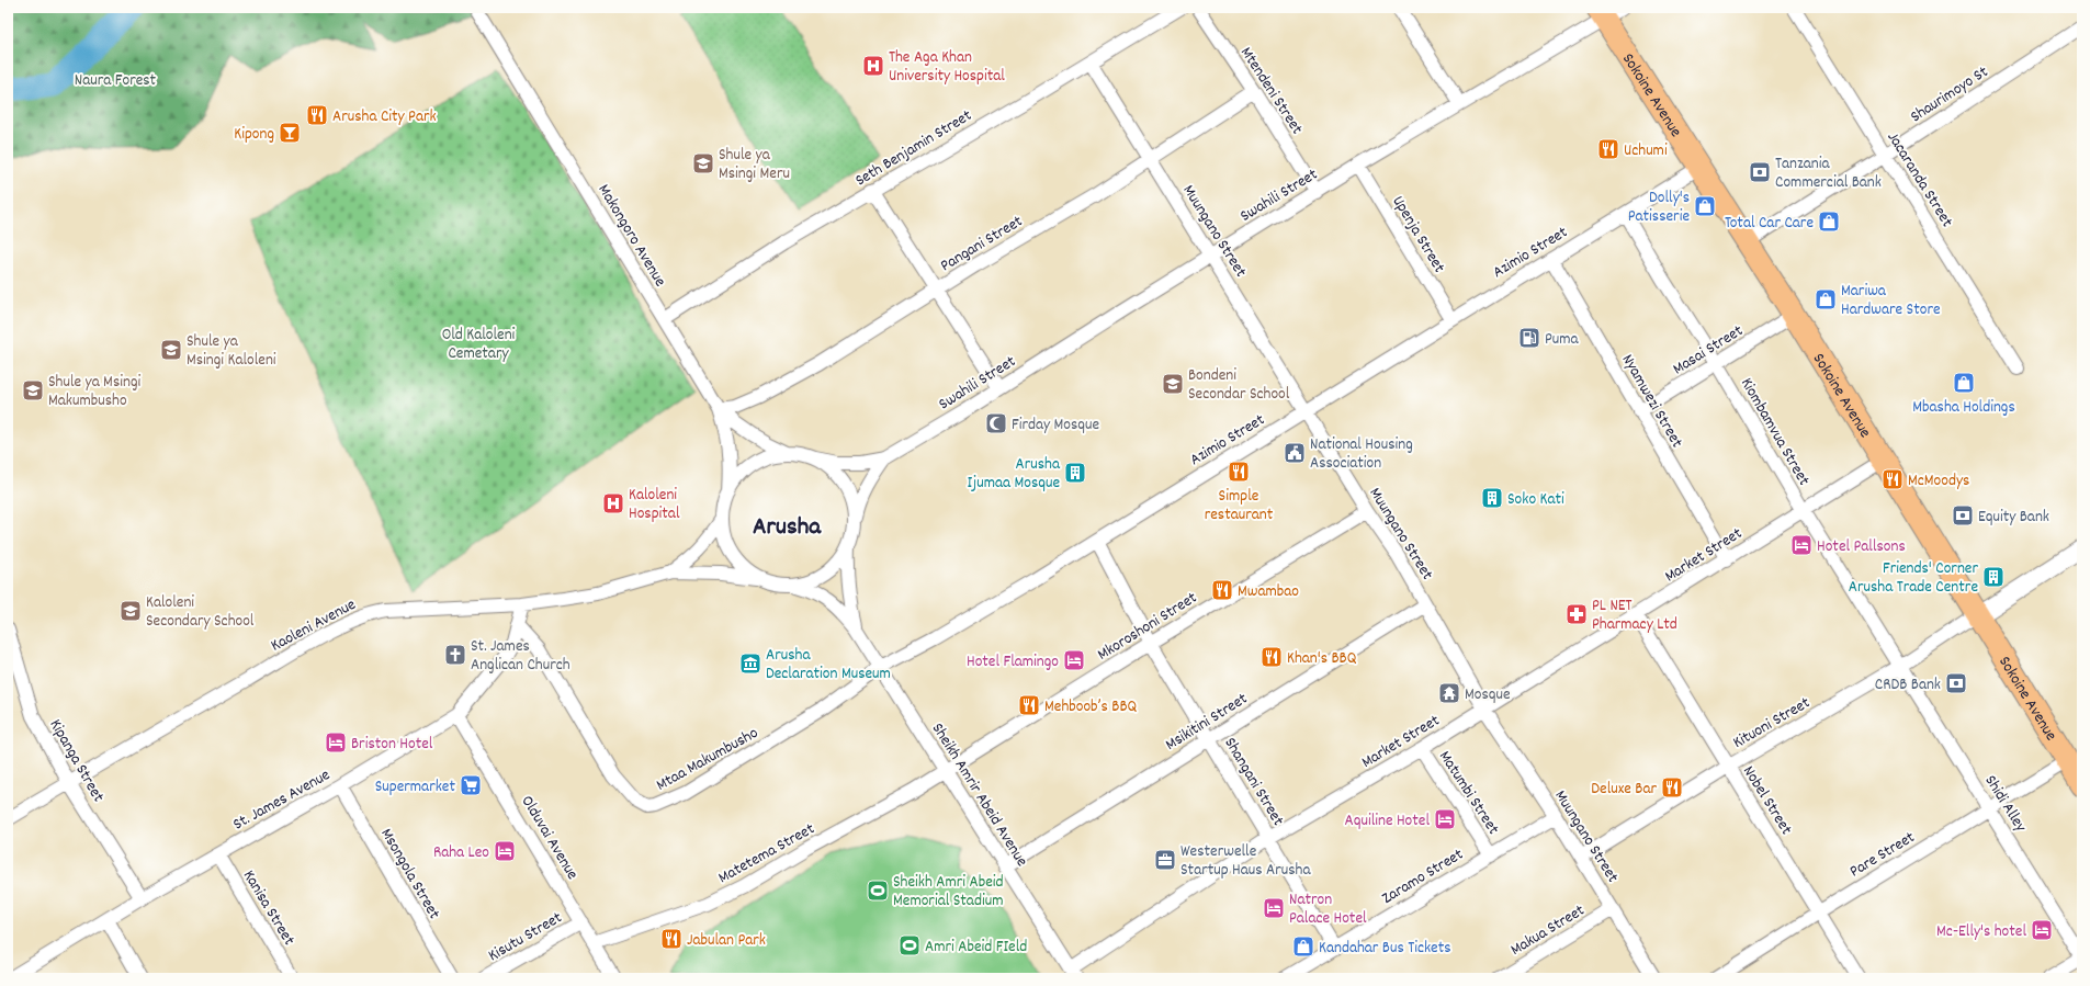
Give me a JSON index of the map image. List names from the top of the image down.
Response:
{
  "streets": {
    "main road": ["Sokoine Avenue"],
    "street": [
      "Mtendeni Street",
      "Shaurimoyo St",
      "Seth Benjamin Street",
      "Jacaranda Street",
      "Swahili Street",
      "Muungano Street",
      "Upenja Street",
      "Makongoro Avenue",
      "Pangani Street",
      "Azimio Street",
      "Masai Street",
      "Nyamwezi Street",
      "Kiombamvua Street",
      "Market Street",
      "Kaoleni Avenue",
      "Mkoroshoni Street",
      "Msikitini Street",
      "Kituoni Street",
      "Mtaa Makumbusho",
      "Kipanga Street",
      "Shangani Street",
      "Matumbi Street",
      "Sheikh Amrir Abeid Avenue",
      "St. James Avenue",
      "Nobel Street",
      "Shidi Alley",
      "Olduvai Avenue",
      "Matetema Street",
      "Pare Street",
      "Msongola Street",
      "Zaramo Street",
      "Kanisa Street",
      "Makua Street",
      "Kisutu Street"
    ]
  },
  "crossings": [
    ["Mtendeni Street", "Swahili Street"],
    ["Mtendeni Street", "Pangani Street"],
    ["Shaurimoyo St", "Sokoine Avenue"],
    ["Shaurimoyo St", "Jacaranda Street"],
    ["Sokoine Avenue", "Swahili Street"],
    ["Sokoine Avenue", "Azimio Street"],
    ["Sokoine Avenue", "Masai Street"],
    ["Sokoine Avenue", "Market Street"],
    ["Sokoine Avenue", "Kituoni Street"],
    ["Sokoine Avenue", "Pare Street"],
    ["Seth Benjamin Street", "Muungano Street"],
    ["Seth Benjamin Street", "Makongoro Avenue"],
    ["Swahili Street", "Muungano Street"],
    ["Swahili Street", "Upenja Street"],
    ["Swahili Street", "Makongoro Avenue"],
    ["Swahili Street", "Kaoleni Avenue"],
    ["Muungano Street", "Pangani Street"],
    ["Muungano Street", "Azimio Street"],
    ["Muungano Street", "Market Street"],
    ["Muungano Street", "Mkoroshoni Street"],
    ["Muungano Street", "Msikitini Street"],
    ["Muungano Street", "Kituoni Street"],
    ["Muungano Street", "Zaramo Street"],
    ["Muungano Street", "Makua Street"],
    ["Upenja Street", "Azimio Street"],
    ["Makongoro Avenue", "Pangani Street"],
    ["Makongoro Avenue", "Kaoleni Avenue"],
    ["Azimio Street", "Nyamwezi Street"],
    ["Azimio Street", "Kiombamvua Street"],
    ["Azimio Street", "Mtaa Makumbusho"],
    ["Azimio Street", "Shangani Street"],
    ["Azimio Street", "Sheikh Amrir Abeid Avenue"],
    ["Masai Street", "Nyamwezi Street"],
    ["Masai Street", "Kiombamvua Street"],
    ["Nyamwezi Street", "Market Street"],
    ["Kiombamvua Street", "Market Street"],
    ["Kiombamvua Street", "Kituoni Street"],
    ["Kiombamvua Street", "Shidi Alley"],
    ["Market Street", "Shangani Street"],
    ["Market Street", "Matumbi Street"],
    ["Market Street", "Sheikh Amrir Abeid Avenue"],
    ["Market Street", "Nobel Street"],
    ["Kaoleni Avenue", "Kipanga Street"],
    ["Kaoleni Avenue", "St. James Avenue"],
    ["Mkoroshoni Street", "Shangani Street"],
    ["Mkoroshoni Street", "Sheikh Amrir Abeid Avenue"],
    ["Mkoroshoni Street", "Matetema Street"],
    ["Msikitini Street", "Shangani Street"],
    ["Msikitini Street", "Sheikh Amrir Abeid Avenue"],
    ["Kituoni Street", "Nobel Street"],
    ["Kituoni Street", "Shidi Alley"],
    ["Mtaa Makumbusho", "Sheikh Amrir Abeid Avenue"],
    ["Mtaa Makumbusho", "St. James Avenue"],
    ["Kipanga Street", "St. James Avenue"],
    ["Shangani Street", "Zaramo Street"],
    ["Matumbi Street", "Zaramo Street"],
    ["Sheikh Amrir Abeid Avenue", "Matetema Street"],
    ["St. James Avenue", "Olduvai Avenue"],
    ["St. James Avenue", "Msongola Street"],
    ["St. James Avenue", "Kanisa Street"],
    ["Nobel Street", "Pare Street"],
    ["Shidi Alley", "Pare Street"],
    ["Olduvai Avenue", "Matetema Street"],
    ["Olduvai Avenue", "Kisutu Street"]
  ],
  "districts": ["Arusha"],
  "parks": ["Naura Forest", "Old Kaloleni Cemetary"],
  "places": {
    "hospital": ["The Aga Khan University Hospital", "Kaloleni Hospital"],
    "restaurant": [
      "Arusha City Park",
      "Uchumi",
      "Simple restaurant",
      "McMoodys",
      "Mwambao",
      "Khan's BBQ",
      "Mehboob’s BBQ",
      "Deluxe Bar",
      "Jabulan Park"
    ],
    "bar": ["Kipong"],
    "school or university": [
      "Shule ya Msingi Meru",
      "Shule ya Msingi Kaloleni",
      "Bondeni Secondar School",
      "Shule ya Msingi Makumbusho",
      "Kaloleni Secondary School"
    ],
    "bank": ["Tanzania Commercial Bank", "Equity Bank", "CRDB Bank"],
    "shop": [
      "Dolly's Patisserie",
      "Total Car Care",
      "Mariwa Hardware Store",
      "Mbasha Holdings",
      "Kandahar Bus Tickets"
    ],
    "fuel station": ["Puma"],
    "mosque": ["Firday Mosque"],
    "public building": ["National Housing Association"],
    "building": ["Arusha Ijumaa Mosque", "Soko Kati", "Friends' Corner Arusha Trade Centre"],
    "hotel": [
      "Hotel Pallsons",
      "Hotel Flamingo",
      "Briston Hotel",
      "Aquiline Hotel",
      "Raha Leo",
      "Natron Palace Hotel",
      "Mc-Elly's hotel"
    ],
    "pharmacy": ["PL NET Pharmacy Ltd"],
    "church": ["St. James Anglican Church"],
    "museum": ["Arusha Declaration Museum"],
    "temple": ["Mosque"],
    "supermarket": ["Supermarket"],
    "office": ["Westerwelle Startup Haus Arusha"],
    "sports": ["Sheikh Amri Abeid Memorial Stadium", "Amri Abeid FIeld"]
  }
}
